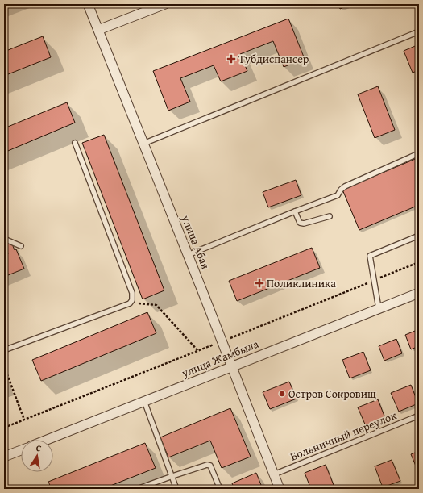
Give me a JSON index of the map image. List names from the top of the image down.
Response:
{
  "streets": {
    "street": ["улица Абая", "улица Жамбыла"],
    "lane": ["Больничный переулок"]
  },
  "crossings": [
    ["улица Абая", "улица Жамбыла"],
    ["улица Абая", "Больничный переулок"]
  ],
  "places": {
    "health": ["Тубдиспансер", "Поликлиника"],
    "other": ["Остров Сокровищ"]
  },
  "north": "top"
}
